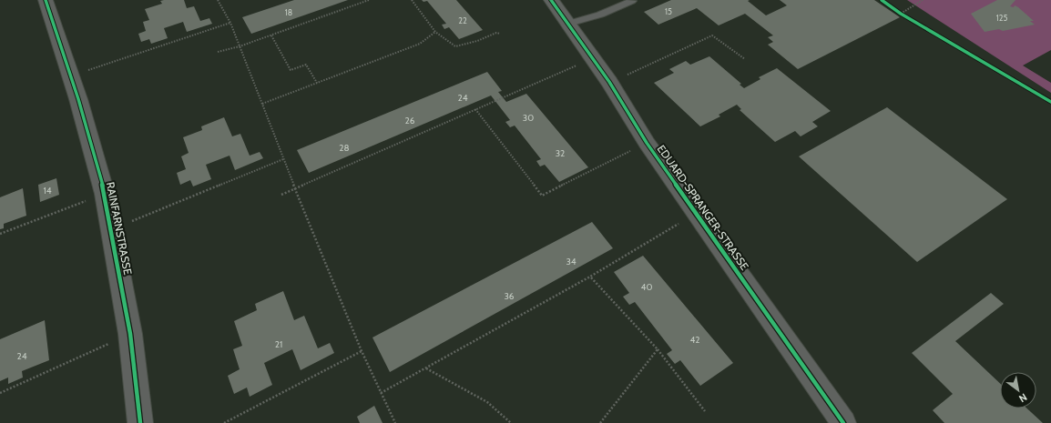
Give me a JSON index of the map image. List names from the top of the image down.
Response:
{
  "streets": {
    "street": ["EDUARD-SPRANGER-STRASSE", "RAINFARNSTRASSE"]
  },
  "house_numbers": [
    "15",
    "18",
    "125",
    "22",
    "24",
    "30",
    "26",
    "28",
    "32",
    "14",
    "34",
    "40",
    "36",
    "42",
    "21",
    "24"
  ],
  "north": "bottom right"
}
